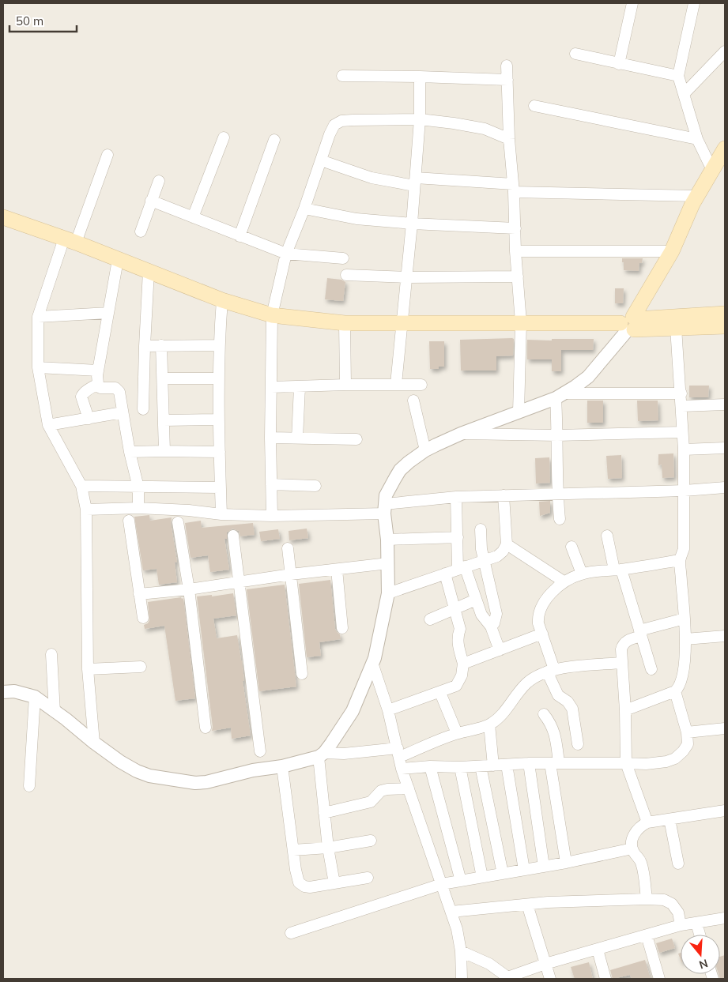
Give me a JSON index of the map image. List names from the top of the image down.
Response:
{
  "scale_bar": "50 m",
  "north": "bottom"
}
